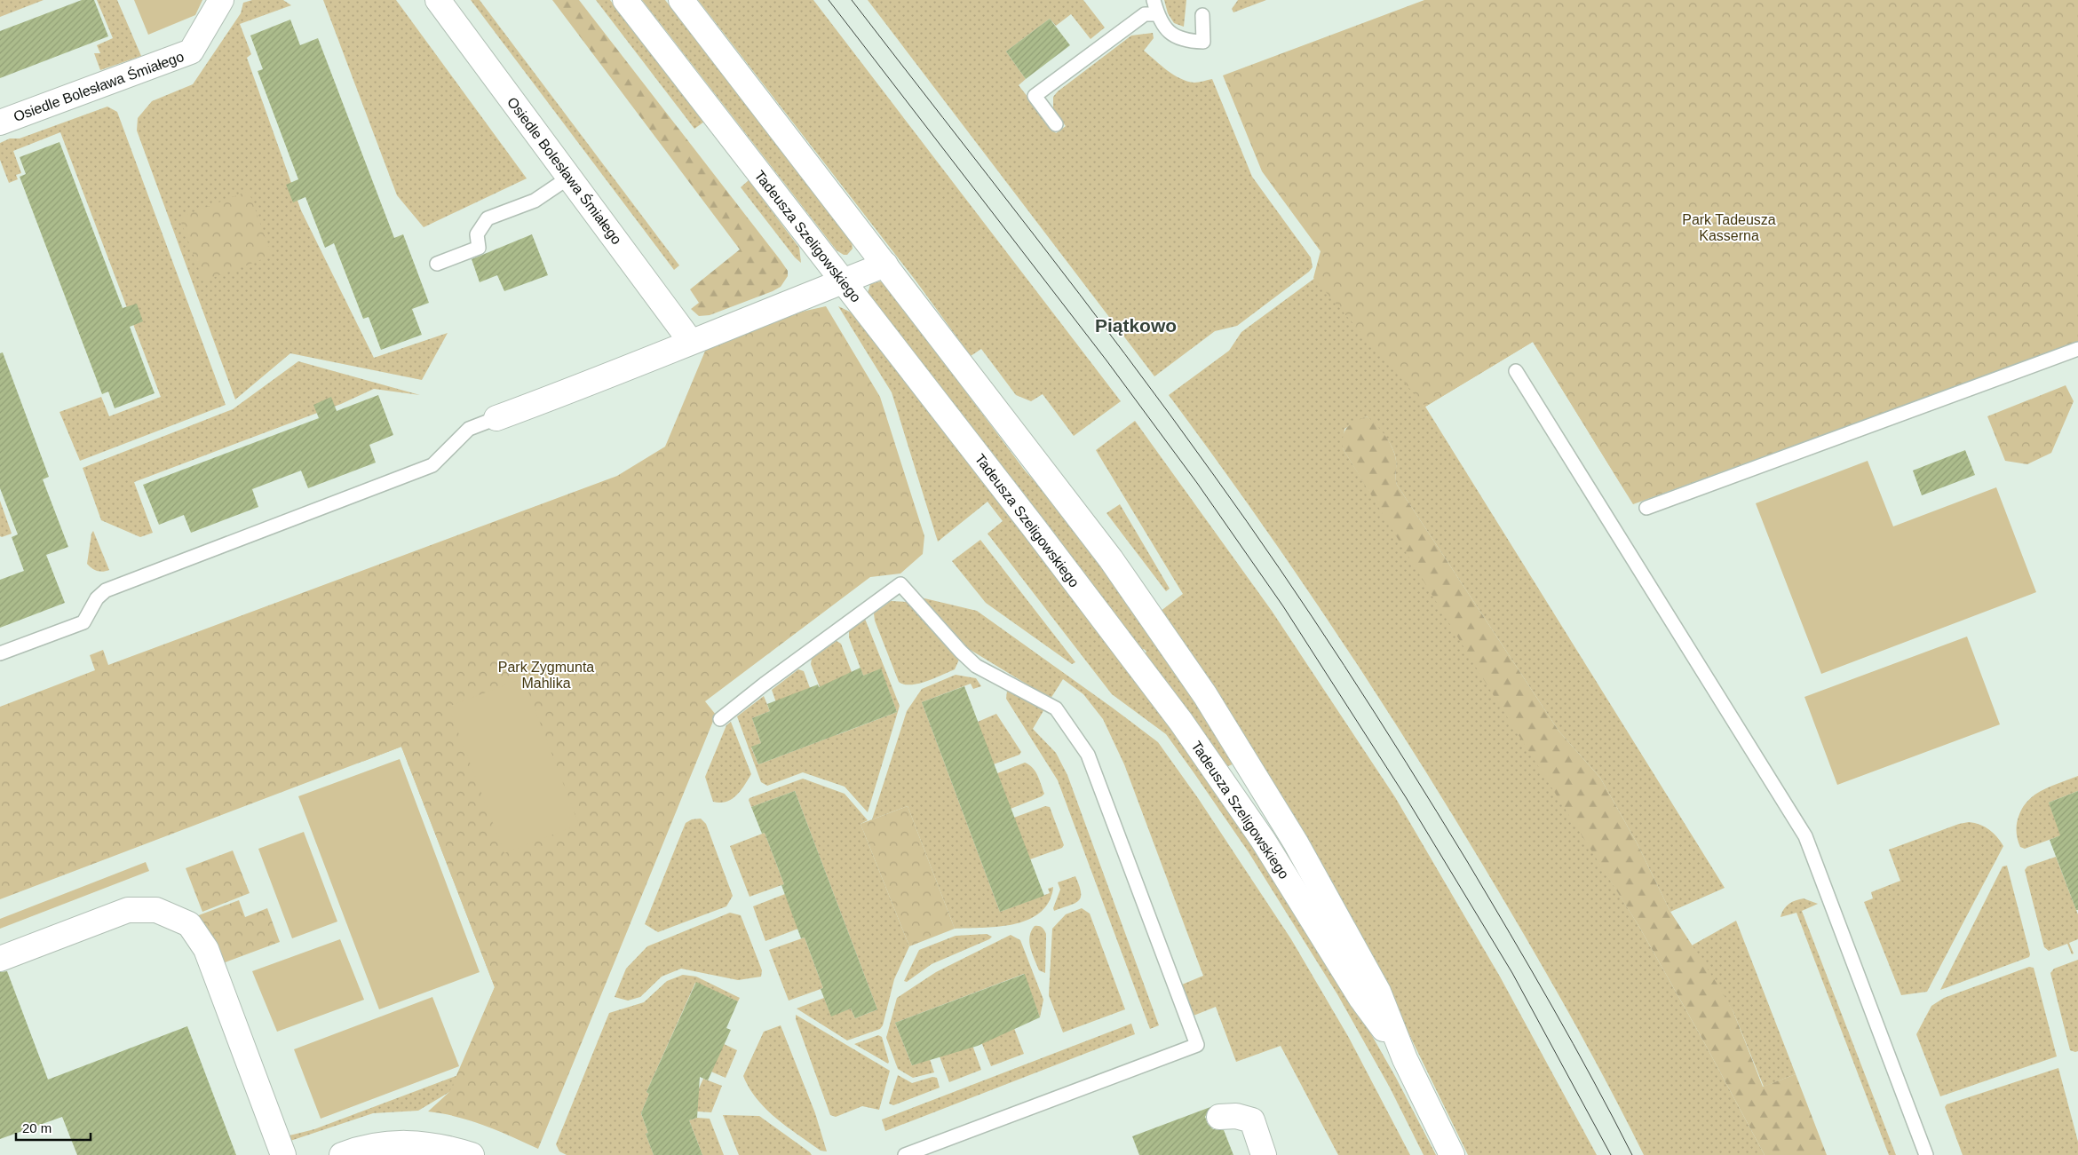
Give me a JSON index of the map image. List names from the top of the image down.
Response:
{
  "streets": {
    "street": ["Osiedle Bolesława Śmiałego", "Tadeusza Szeligowskiego"]
  },
  "districts": ["Piątkowo"],
  "parks": ["Park Tadeusza Kasserna", "Park Zygmunta Mahlika"],
  "scale_bar": "20 m"
}
